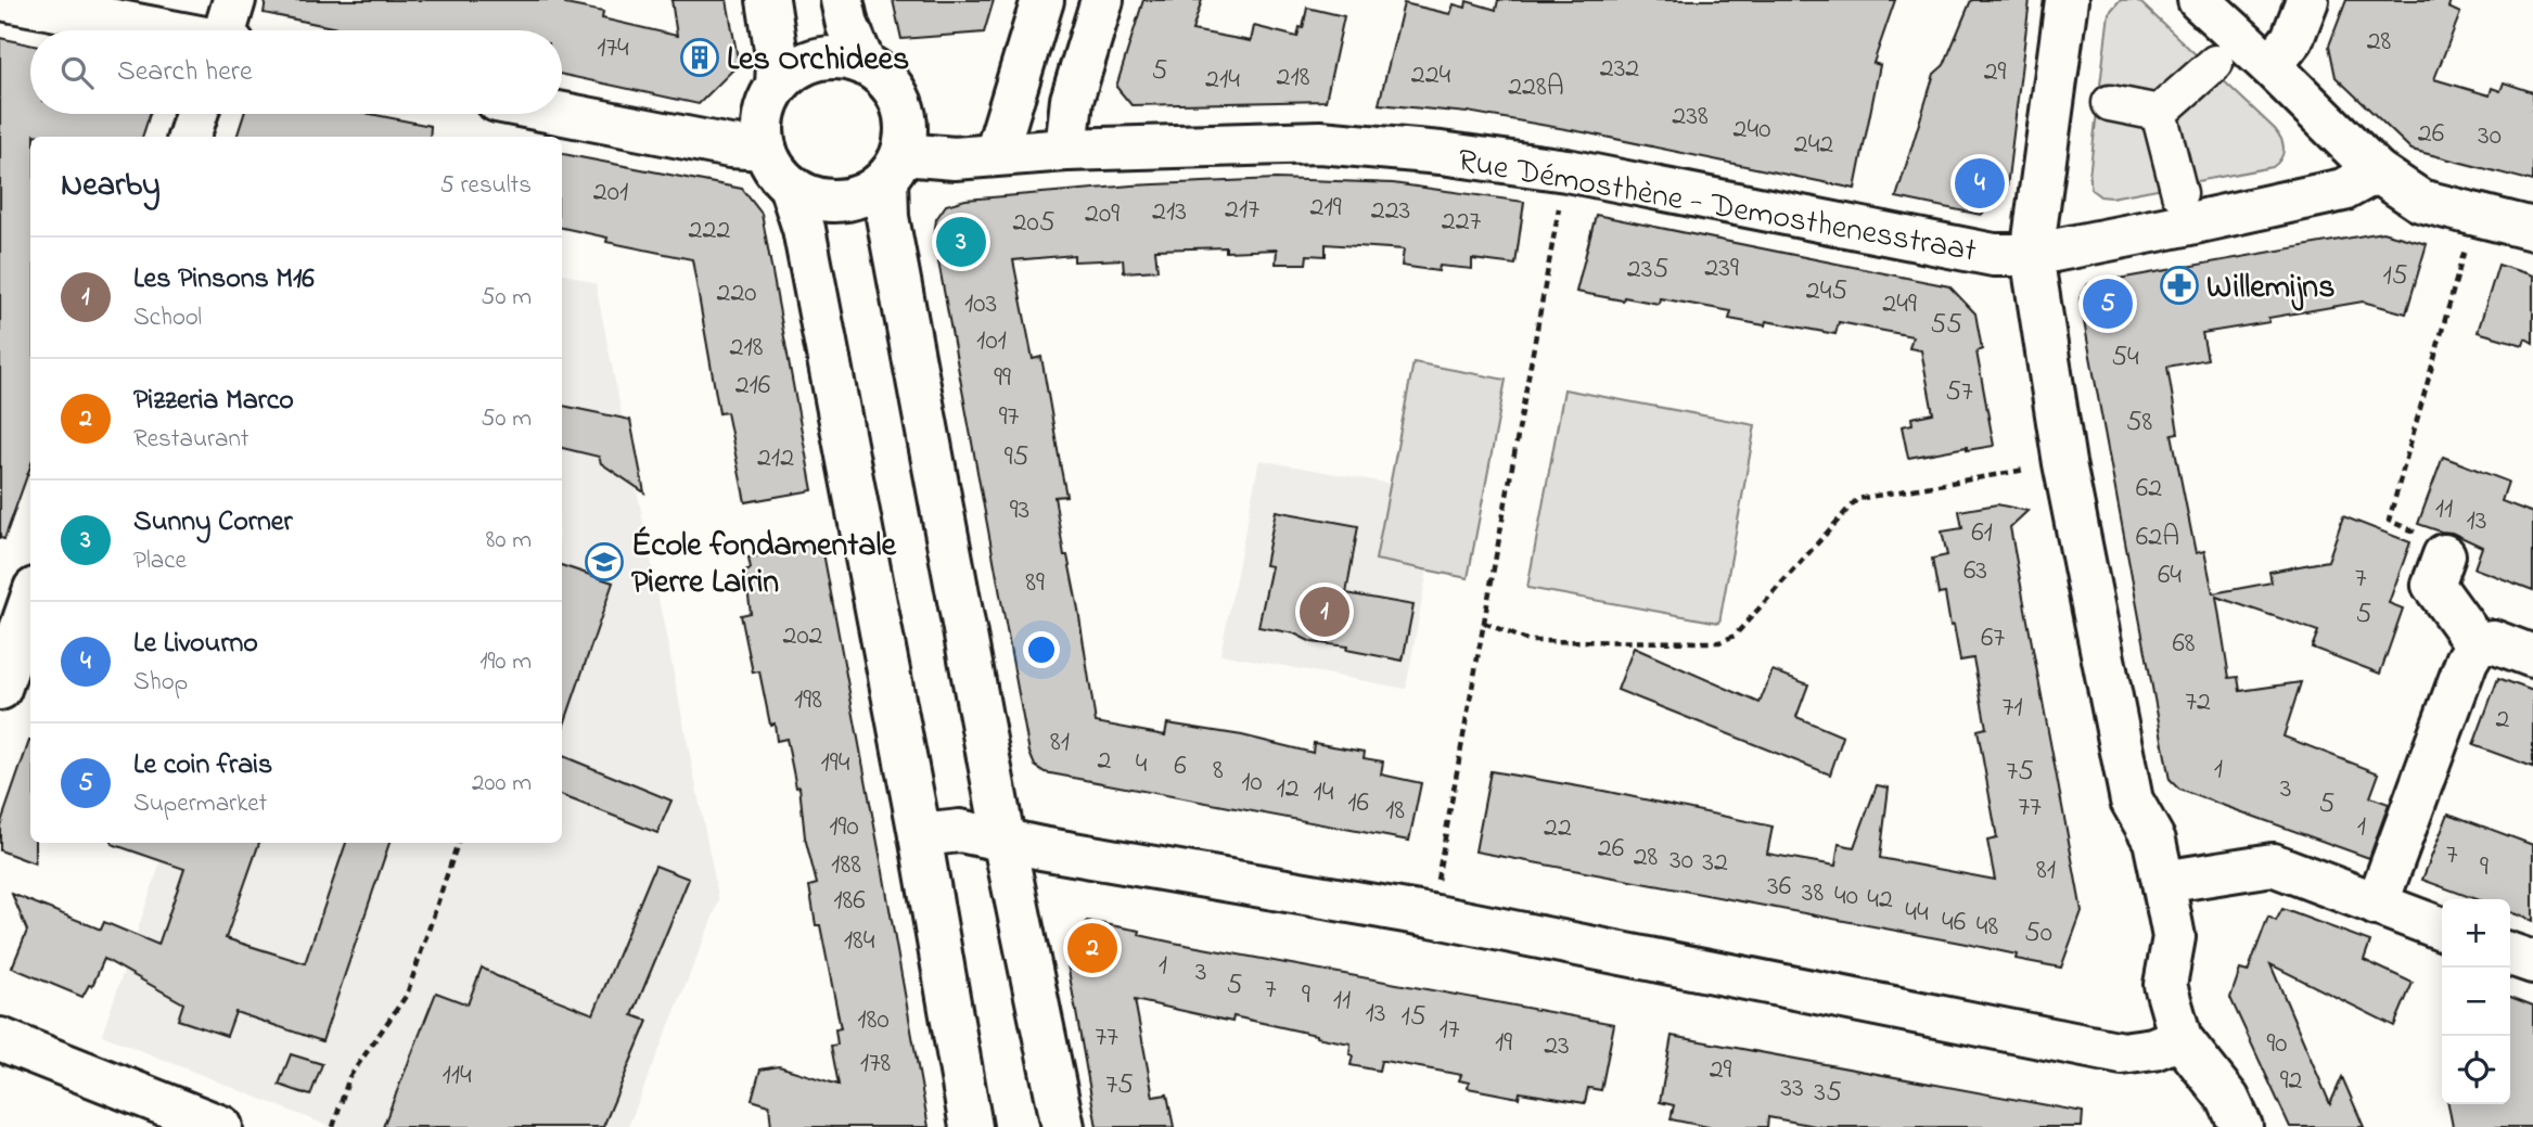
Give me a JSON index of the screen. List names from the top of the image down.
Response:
{
  "streets": {
    "street": ["Rue Démosthène - Demosthenesstraat"]
  },
  "places": {
    "building": ["Les Orchidees"],
    "pharmacy": ["Willemijns"],
    "school or university": ["École fondamentale Pierre Lairin"]
  },
  "house_numbers": [
    "28",
    "174",
    "232",
    "5",
    "29",
    "224",
    "218",
    "214",
    "228A",
    "238",
    "240",
    "26",
    "30",
    "242",
    "201",
    "219",
    "217",
    "223",
    "213",
    "209",
    "227",
    "205",
    "222",
    "239",
    "235",
    "15",
    "245",
    "220",
    "103",
    "249",
    "55",
    "101",
    "218",
    "54",
    "99",
    "216",
    "57",
    "97",
    "58",
    "95",
    "212",
    "62",
    "11",
    "93",
    "13",
    "61",
    "62A",
    "63",
    "64",
    "7",
    "89",
    "5",
    "202",
    "67",
    "68",
    "198",
    "72",
    "71",
    "2",
    "81",
    "2",
    "194",
    "4",
    "6",
    "1",
    "8",
    "75",
    "10",
    "12",
    "3",
    "14",
    "16",
    "5",
    "77",
    "18",
    "190",
    "1",
    "22",
    "26",
    "7",
    "28",
    "30",
    "32",
    "188",
    "9",
    "81",
    "36",
    "38",
    "40",
    "42",
    "186",
    "44",
    "46",
    "48",
    "50",
    "184",
    "1",
    "3",
    "5",
    "7",
    "9",
    "11",
    "13",
    "15",
    "180",
    "17",
    "77",
    "19",
    "90",
    "23",
    "178",
    "29",
    "114",
    "92",
    "75",
    "33",
    "35"
  ],
  "page": {
    "search": "Search here",
    "heading": ["Nearby", "5 results"],
    "pins": [
      "4",
      "3",
      "5",
      "1",
      "2"
    ],
    "list": [
      {
        "mark": "1",
        "name": "Les Pinsons M16",
        "note": "School",
        "value": "50 m"
      },
      {
        "mark": "2",
        "name": "Pizzeria Marco",
        "note": "Restaurant",
        "value": "50 m"
      },
      {
        "mark": "3",
        "name": "Sunny Corner",
        "note": "Place",
        "value": "80 m"
      },
      {
        "mark": "4",
        "name": "Le Livourno",
        "note": "Shop",
        "value": "190 m"
      },
      {
        "mark": "5",
        "name": "Le coin frais",
        "note": "Supermarket",
        "value": "200 m"
      }
    ],
    "map_buttons": ["+", "−"]
  }
}
